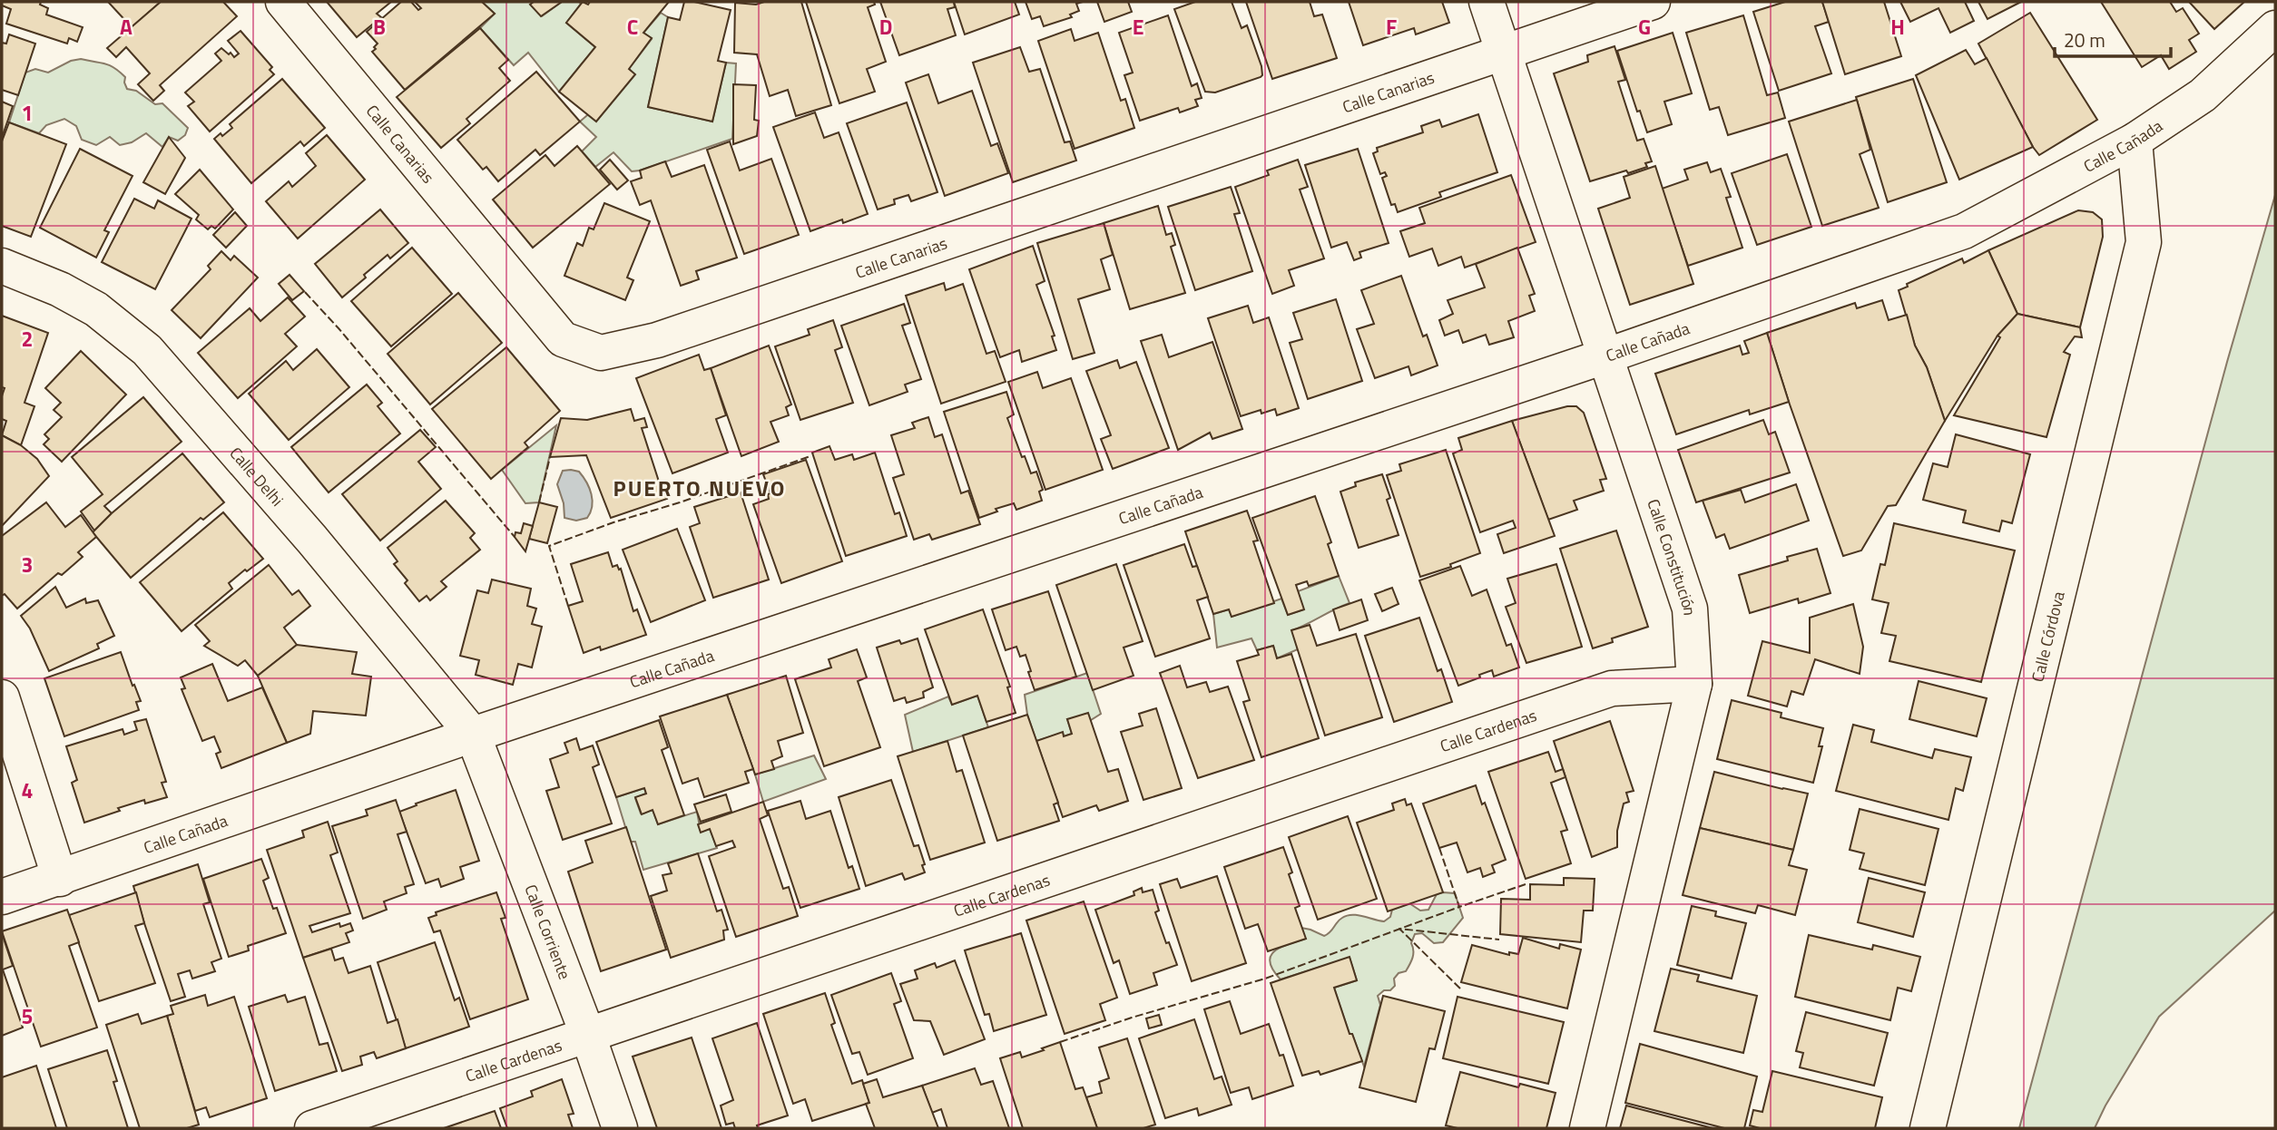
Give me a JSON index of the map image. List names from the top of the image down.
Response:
{
  "streets": {
    "street": [
      "Calle Canarias",
      "Calle Cañada",
      "Calle Delhi",
      "Calle Constitución",
      "Calle Córdova",
      "Calle Cardenas",
      "Calle Corriente"
    ]
  },
  "crossings": [
    ["Calle Canarias", "Calle Constitución"],
    ["Calle Cañada", "Calle Delhi"],
    ["Calle Cañada", "Calle Constitución"],
    ["Calle Cañada", "Calle Córdova"],
    ["Calle Cañada", "Calle Corriente"],
    ["Calle Delhi", "Calle Corriente"],
    ["Calle Constitución", "Calle Cardenas"],
    ["Calle Cardenas", "Calle Corriente"]
  ],
  "districts": ["PUERTO NUEVO"],
  "scale_bar": "20 m",
  "grid": {
    "columns": [
      "A",
      "B",
      "C",
      "D",
      "E",
      "F",
      "G",
      "H"
    ],
    "rows": [
      "1",
      "2",
      "3",
      "4",
      "5"
    ]
  }
}
